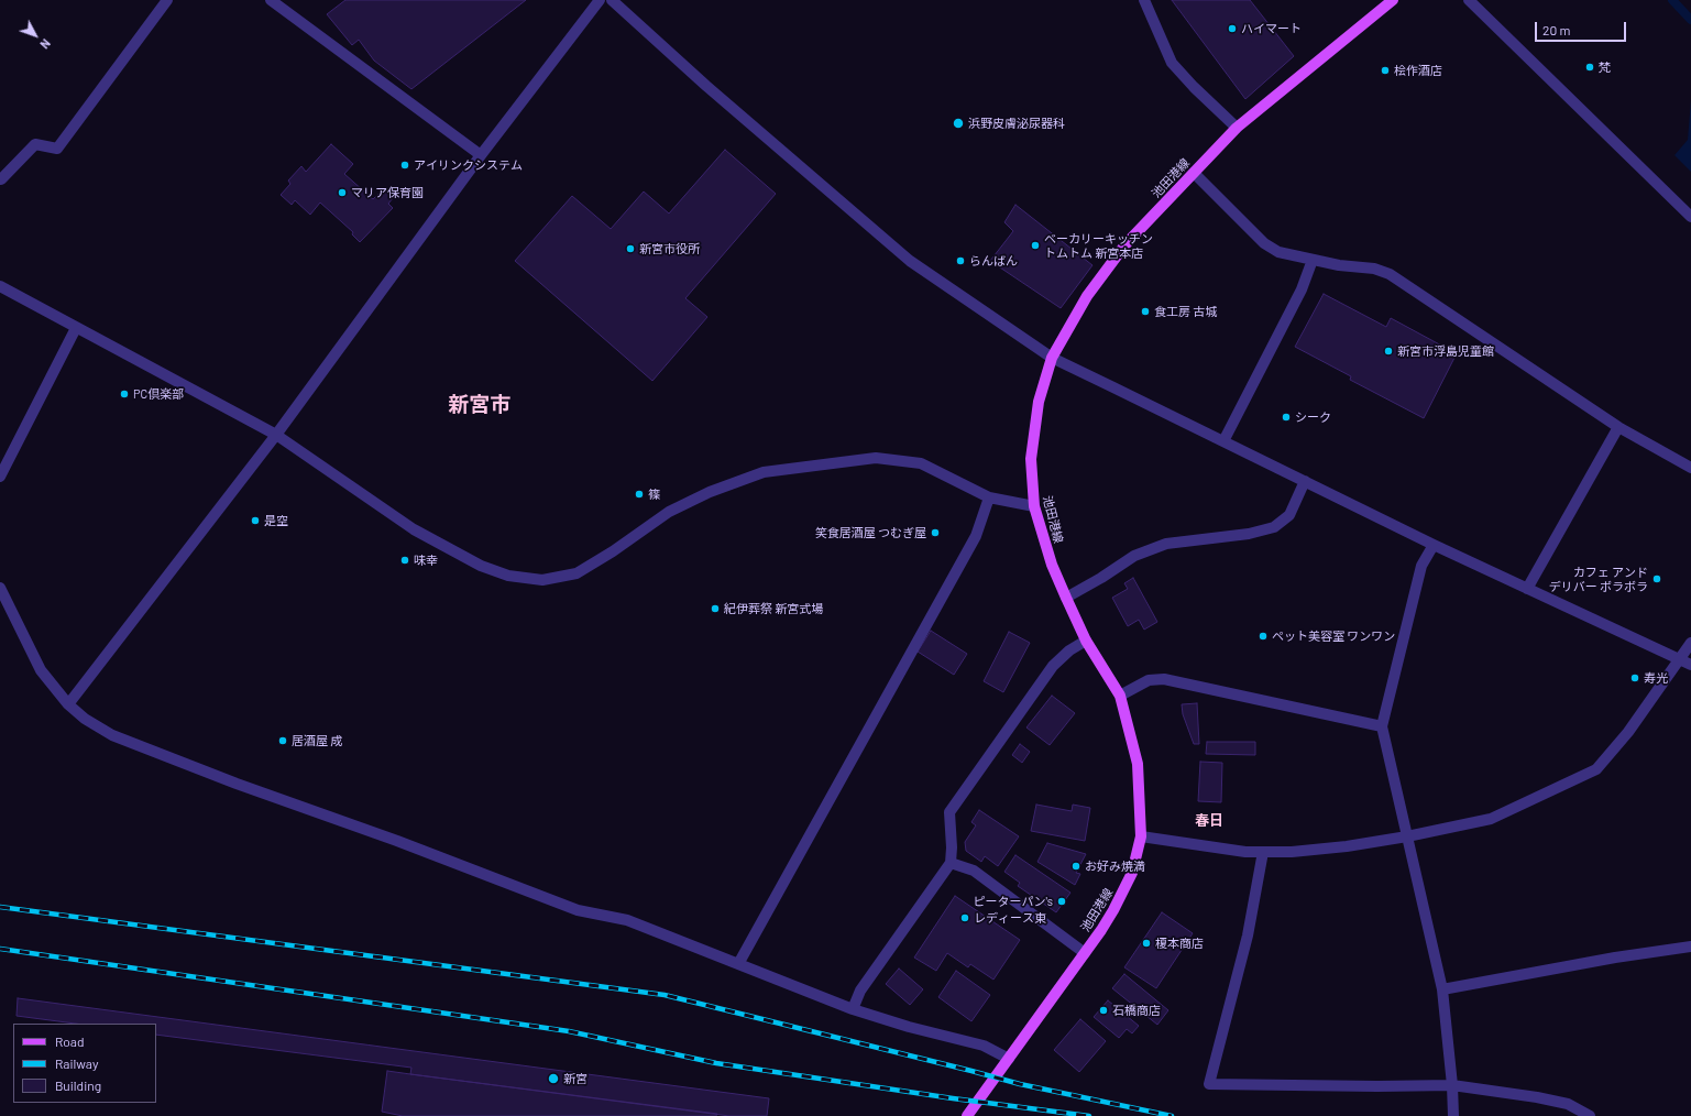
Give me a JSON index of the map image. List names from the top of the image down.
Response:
{
  "streets": {
    "main road": ["池田港線"]
  },
  "districts": ["新宮市", "春日"],
  "places": [
    "ハイマート",
    "梵",
    "桧作酒店",
    "浜野皮膚泌尿器科",
    "アイリンクシステム",
    "マリア保育園",
    "ベーカリーキッチン トムトム 新宮本店",
    "新宮市役所",
    "らんばん",
    "食工房 古城",
    "新宮市浮島児童館",
    "PC倶楽部",
    "シーク",
    "篠",
    "是空",
    "笑食居酒屋 つむぎ屋",
    "味幸",
    "カフェ アンド デリバー ボラボラ",
    "紀伊葬祭 新宮式場",
    "ペット美容室 ワンワン",
    "寿光",
    "居酒屋 成",
    "お好み焼満",
    "ピーターパン's",
    "レディース東",
    "榎本商店",
    "石橋商店",
    "新宮"
  ],
  "legend": ["Road", "Railway", "Building"],
  "scale_bar": "20 m",
  "north": "bottom right"
}
